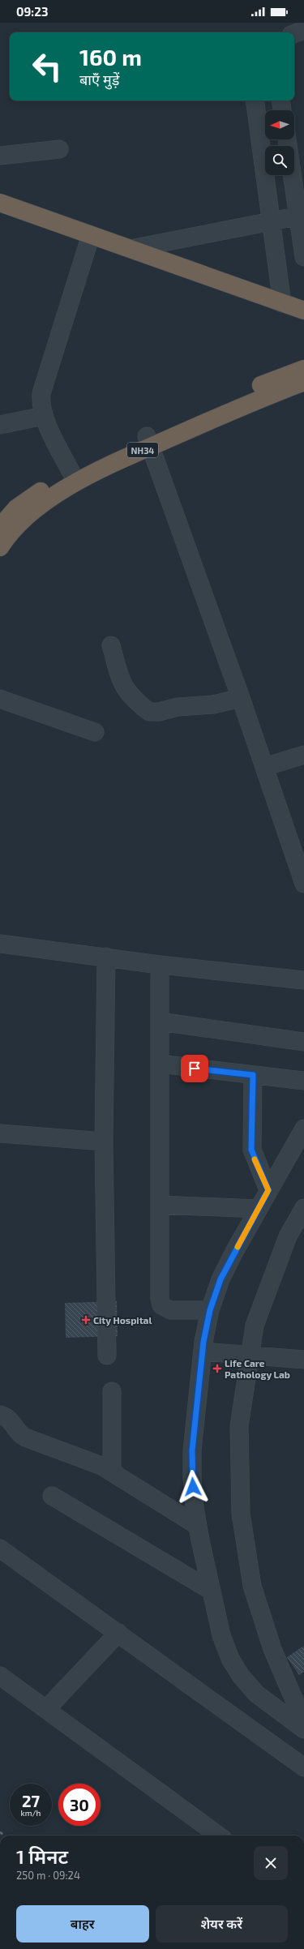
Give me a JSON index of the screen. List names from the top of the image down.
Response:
{
  "streets": {
    "highway": ["NH34"]
  },
  "places": {
    "health": ["City Hospital", "Life Care Pathology Lab"]
  },
  "north": "left",
  "page": {
    "status": "09:23",
    "turn": ["160 m", "बाएँ मुड़ें"],
    "speed": "27 km/h",
    "limit": "30",
    "heading": ["1 मिनट", "250 m · 09:24"],
    "buttons": ["बाहर", "शेयर करें"]
  }
}
